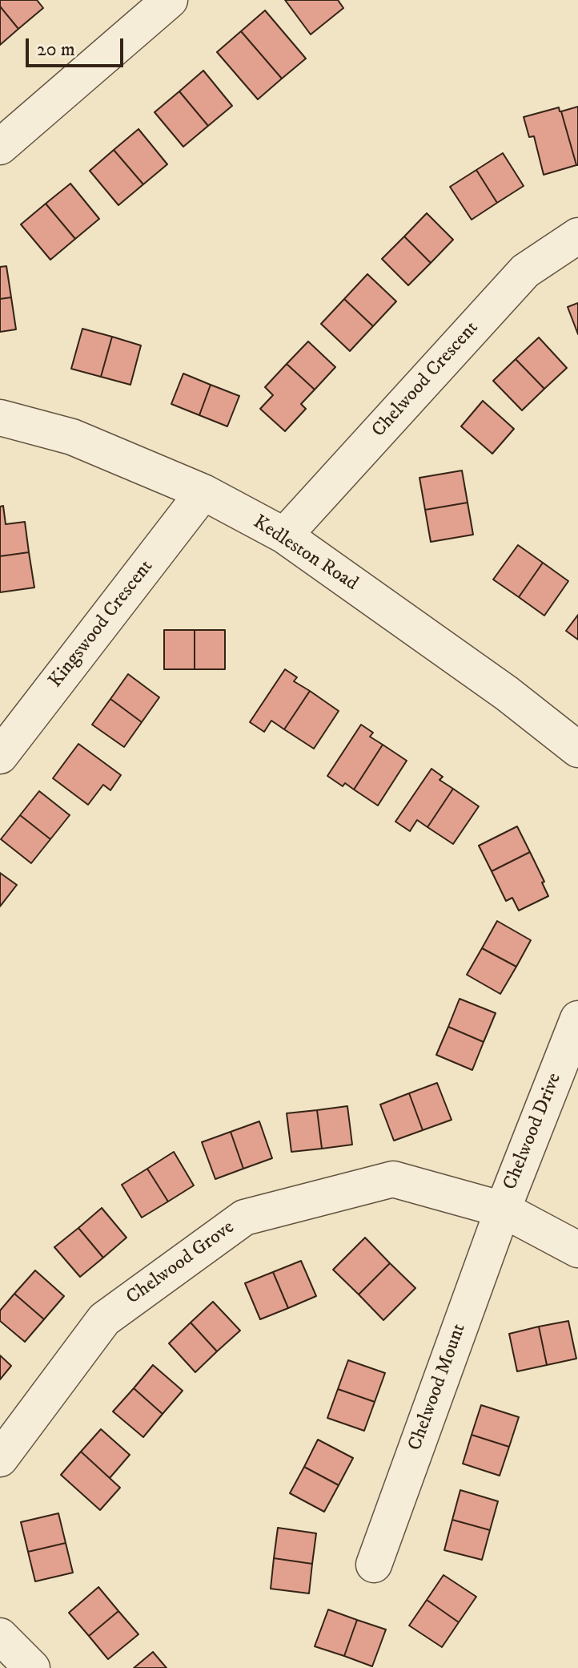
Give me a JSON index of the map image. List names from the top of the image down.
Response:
{
  "streets": {
    "street": [
      "Chelwood Crescent",
      "Kedleston Road",
      "Kingswood Crescent",
      "Chelwood Drive",
      "Chelwood Grove",
      "Chelwood Mount"
    ]
  },
  "crossings": [
    ["Chelwood Crescent", "Kedleston Road"],
    ["Kedleston Road", "Kingswood Crescent"],
    ["Chelwood Drive", "Chelwood Grove"],
    ["Chelwood Drive", "Chelwood Mount"],
    ["Chelwood Grove", "Chelwood Mount"]
  ],
  "scale_bar": "20 m"
}
